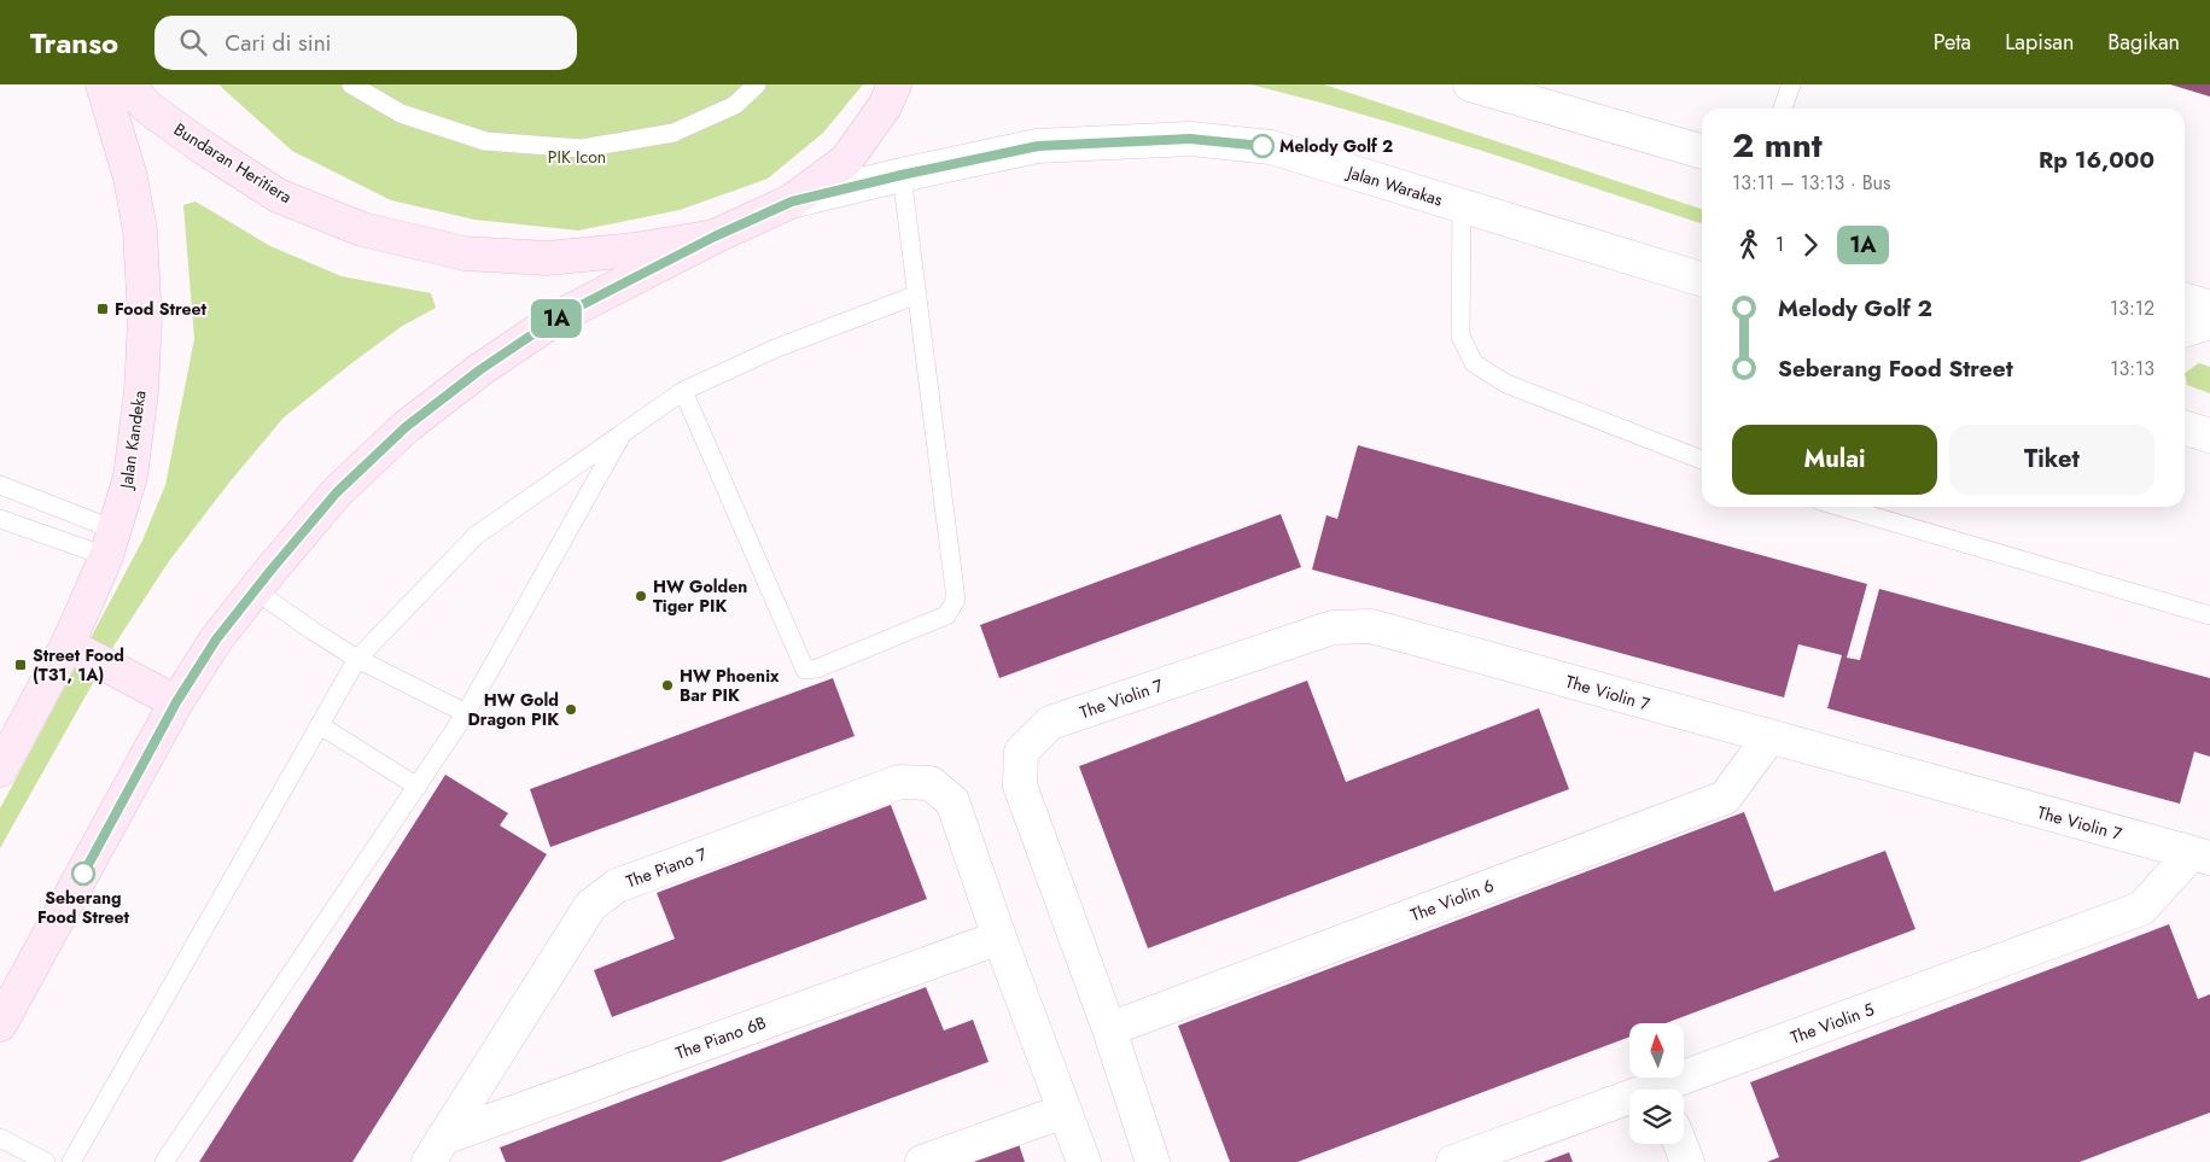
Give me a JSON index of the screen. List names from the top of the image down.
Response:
{
  "streets": {
    "main road": ["Bundaran Heritiera", "Jalan Kandeka"],
    "street": [
      "Jalan Warakas",
      "The Violin 7",
      "The Piano 7",
      "The Violin 6",
      "The Violin 5",
      "The Piano 6B"
    ]
  },
  "crossings": [
    ["Bundaran Heritiera", "Jalan Warakas"],
    ["The Violin 7", "The Violin 6"],
    ["The Violin 7", "The Violin 5"],
    ["The Piano 7", "The Piano 6B"]
  ],
  "parks": ["PIK Icon"],
  "places": {
    "other": [
      "Melody Golf 2",
      "HW Golden Tiger PIK",
      "HW Phoenix Bar PIK",
      "HW Gold Dragon PIK",
      "Seberang Food Street"
    ],
    "transit": ["Food Street", "Street Food (T31, 1A)"]
  },
  "lines": ["bus line 1A"],
  "north": "top",
  "page": {
    "header": "Transo",
    "search": "Cari di sini",
    "nav": ["Peta", "Lapisan", "Bagikan"],
    "on_map": "1A",
    "heading": ["2 mnt", "13:11 – 13:13 · Bus", "Rp 16,000"],
    "legs": ["1", "1A"],
    "list": [
      {
        "name": "Melody Golf 2",
        "value": "13:12"
      },
      {
        "name": "Seberang Food Street",
        "value": "13:13"
      }
    ],
    "buttons": ["Mulai", "Tiket"]
  }
}
